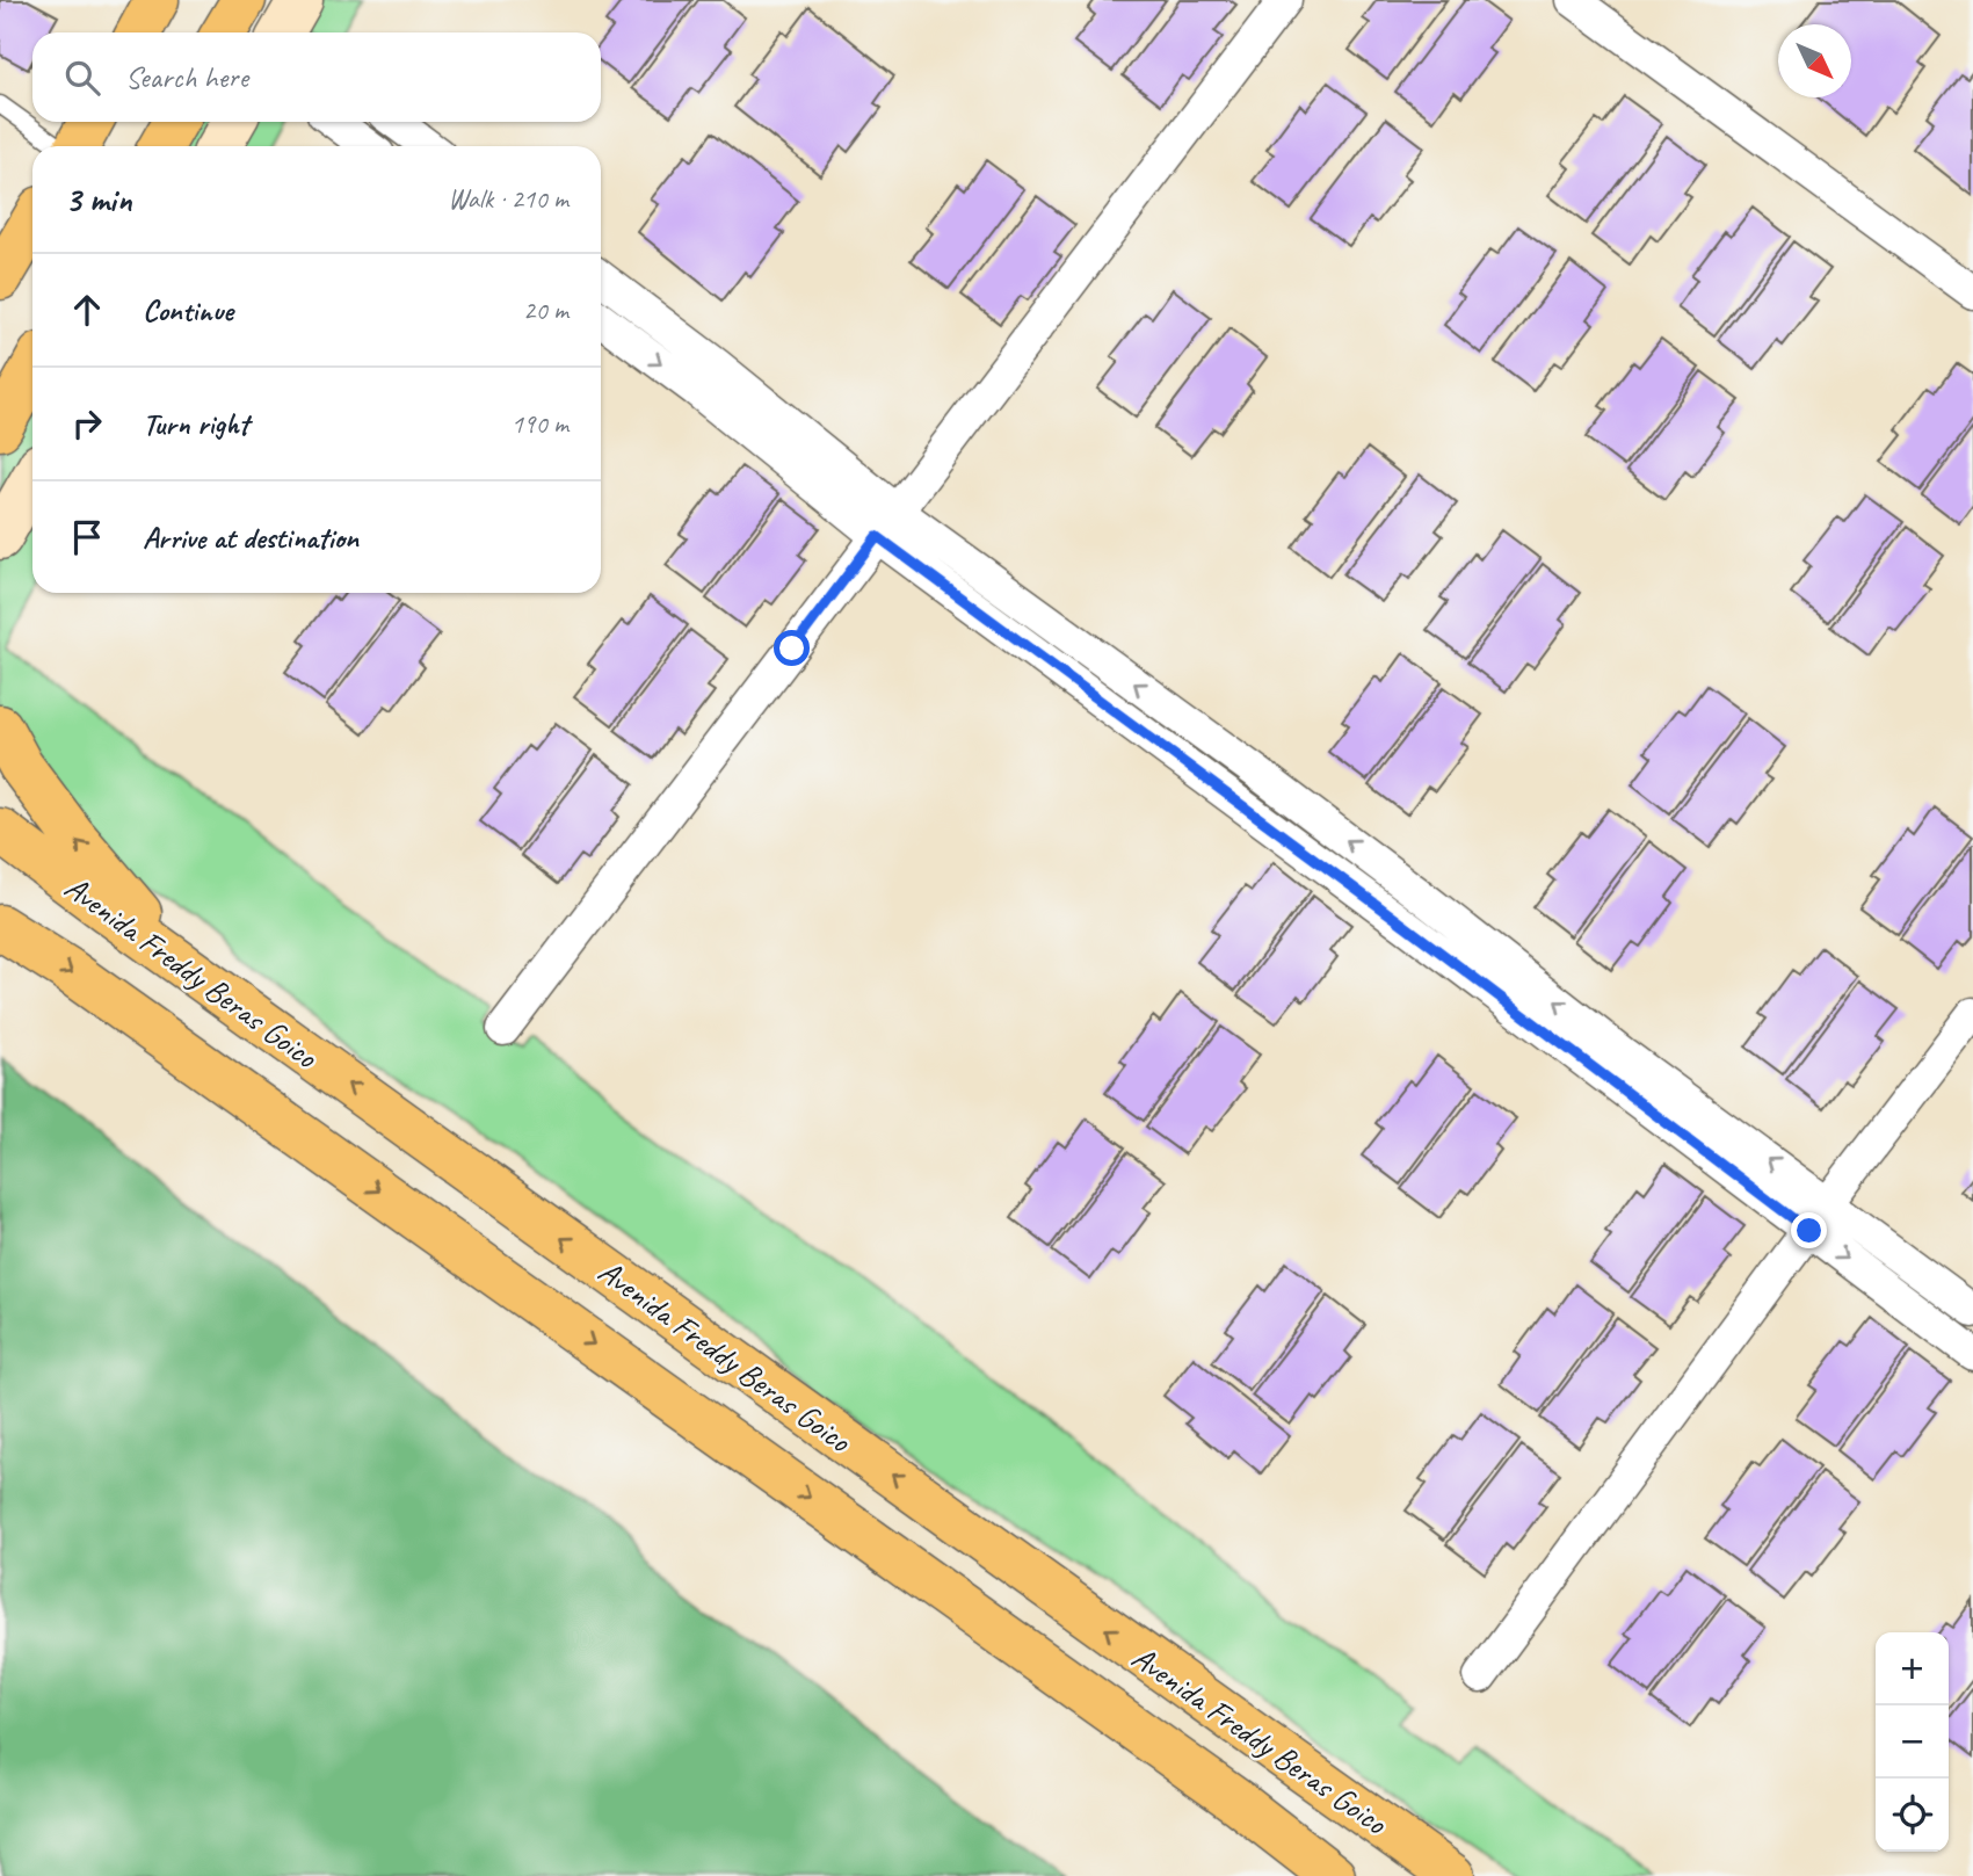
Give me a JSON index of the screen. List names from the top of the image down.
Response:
{
  "streets": {
    "main road": ["Avenida Freddy Beras Goico"]
  },
  "north": "bottom right",
  "page": {
    "search": "Search here",
    "heading": ["3 min", "Walk · 210 m"],
    "list": [
      ["Continue", "20 m"],
      ["Turn right", "190 m"],
      "Arrive at destination"
    ],
    "map_buttons": ["+", "−"]
  }
}
